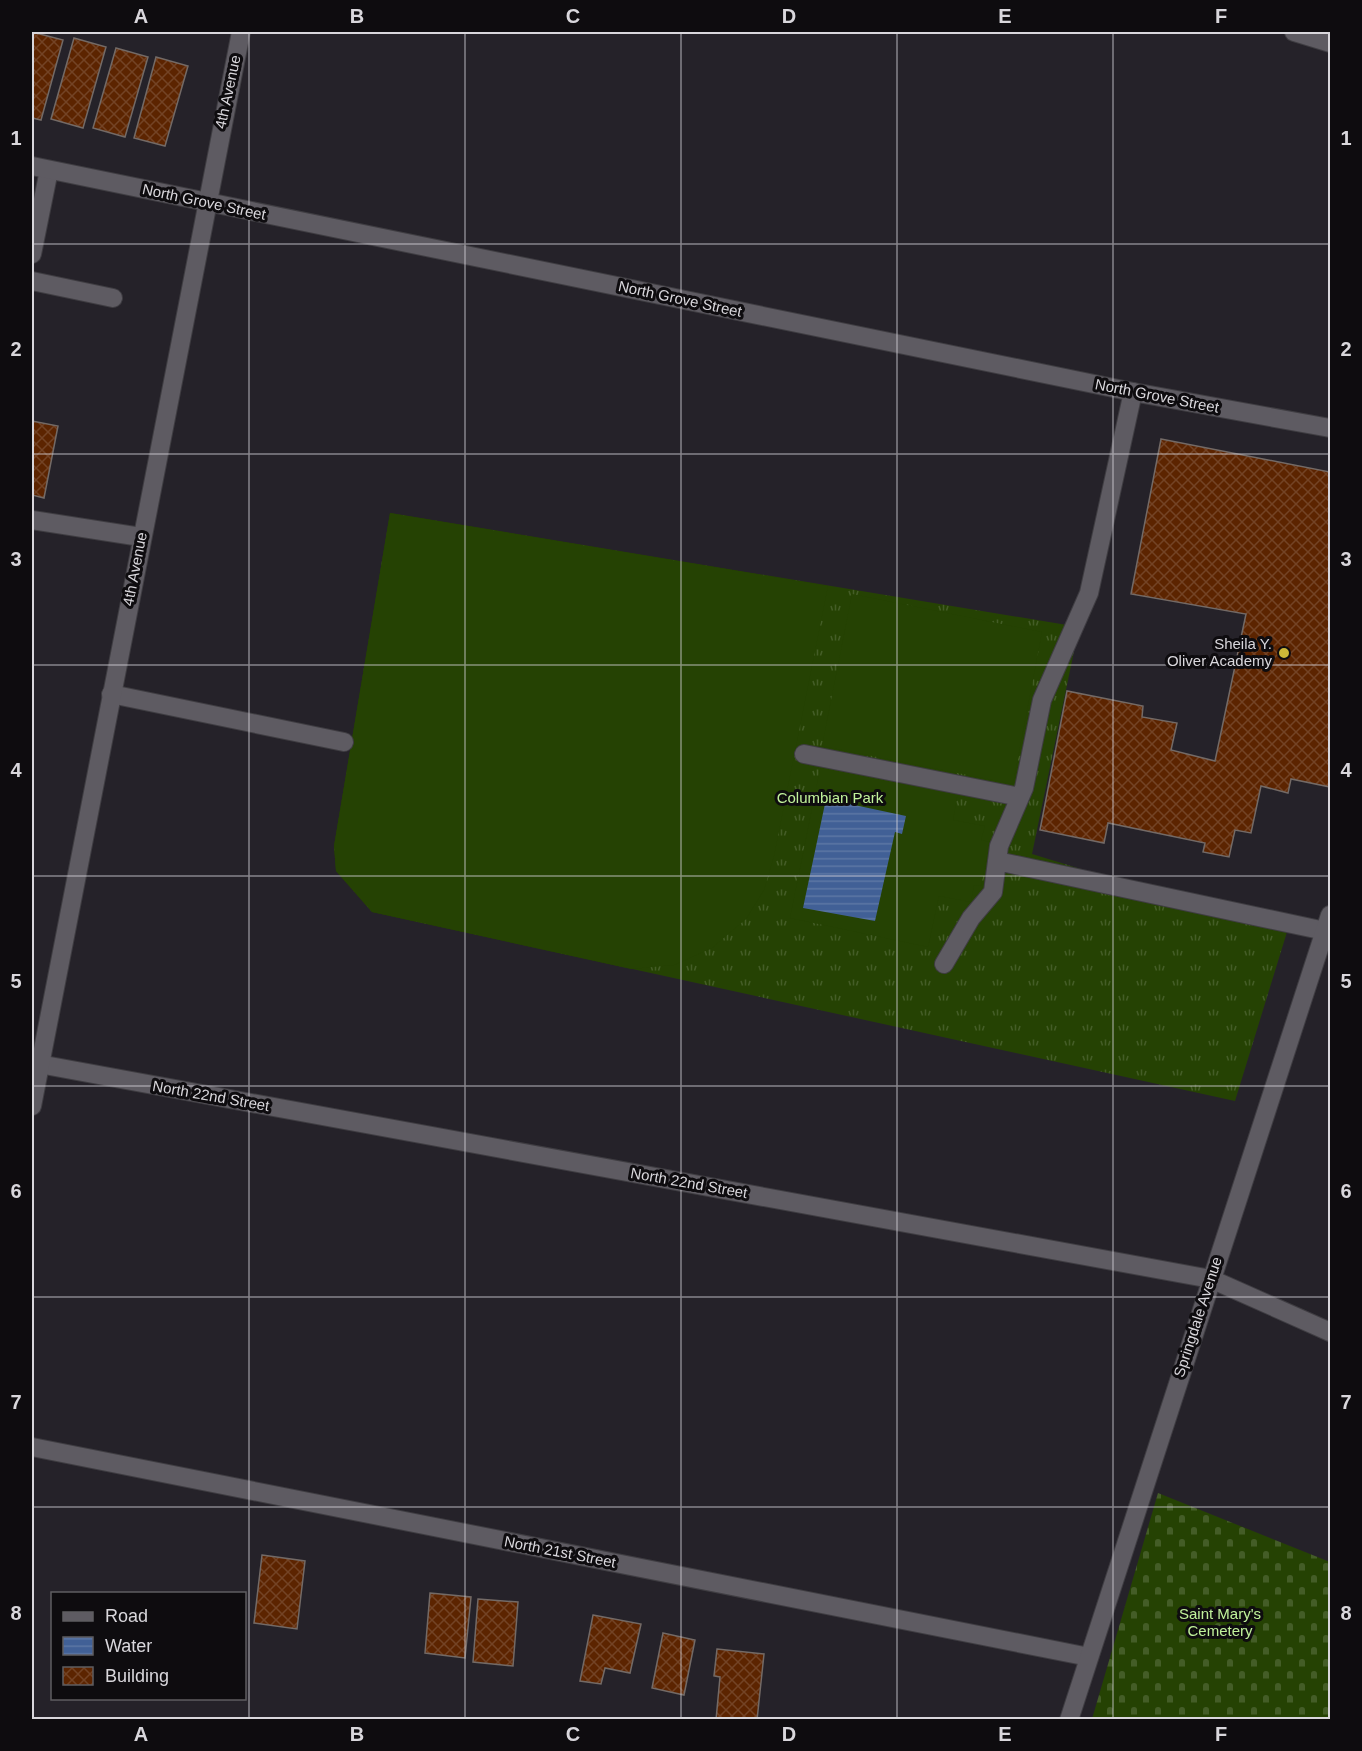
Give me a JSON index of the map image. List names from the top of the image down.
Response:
{
  "streets": {
    "street": [
      "4th Avenue",
      "North Grove Street",
      "North 22nd Street",
      "Springdale Avenue",
      "North 21st Street"
    ]
  },
  "crossings": [
    ["4th Avenue", "North Grove Street"],
    ["4th Avenue", "North 22nd Street"],
    ["North 22nd Street", "Springdale Avenue"],
    ["Springdale Avenue", "North 21st Street"]
  ],
  "parks": ["Columbian Park", "Saint Mary's Cemetery"],
  "places": ["Sheila Y. Oliver Academy"],
  "legend": ["Road", "Water", "Building"],
  "grid": {
    "columns": [
      "A",
      "B",
      "C",
      "D",
      "E",
      "F"
    ],
    "rows": [
      "1",
      "2",
      "3",
      "4",
      "5",
      "6",
      "7",
      "8"
    ]
  }
}
